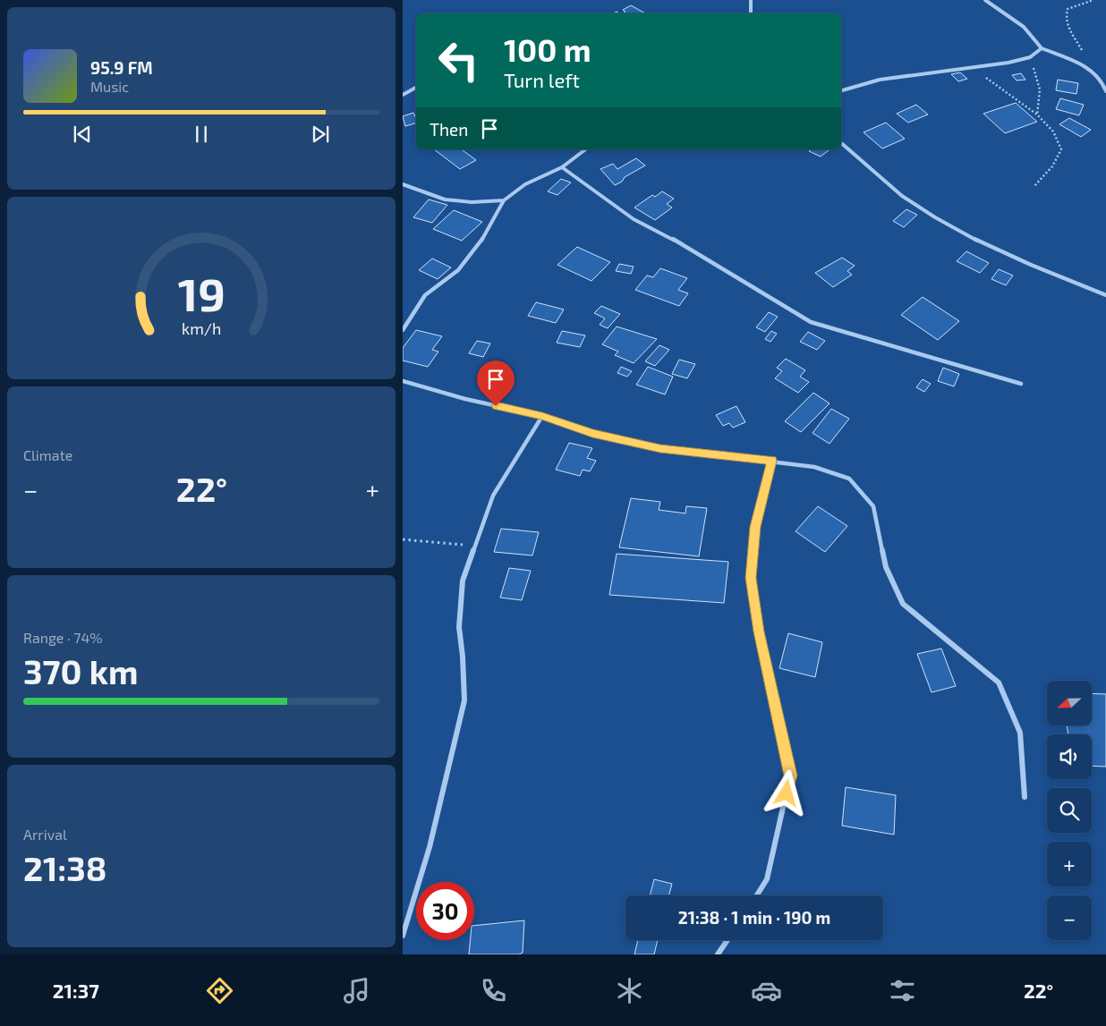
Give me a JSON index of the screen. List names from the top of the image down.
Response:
{
  "north": "left",
  "page": {
    "turn": ["100 m", "Turn left"],
    "song": ["95.9 FM", "Music"],
    "then": "Then",
    "tile": [
      "Climate",
      ["Range · 74%", "370 km"],
      ["Arrival", "21:38"]
    ],
    "heat": ["−", "22°", "+"],
    "map_buttons": ["+", "−"],
    "limit": "30",
    "trip": "21:38 · 1 min · 190 m",
    "tabs": ["21:37", "22°"],
    "gauge": ["19", "km/h"]
  }
}
